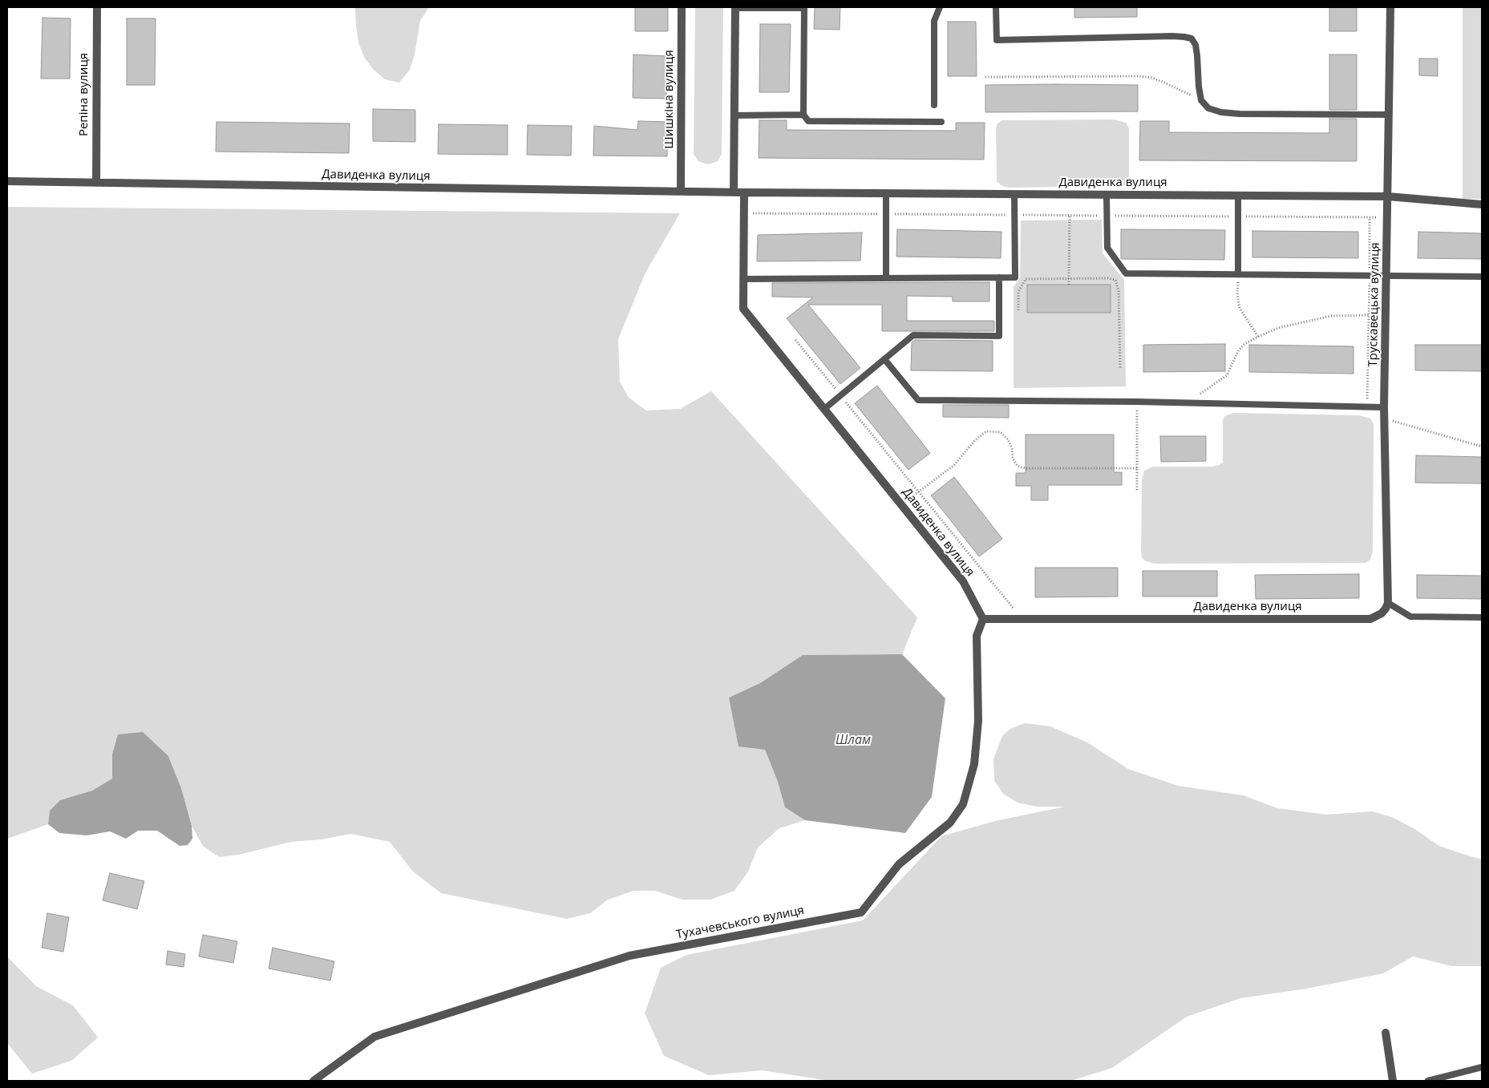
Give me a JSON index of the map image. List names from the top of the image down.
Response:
{
  "streets": {
    "street": [
      "Репiна вулиця",
      "Шишкiна вулиця",
      "Давиденка вулиця",
      "Трускавецька вулиця",
      "Тухачевського вулиця"
    ]
  },
  "crossings": [
    ["Репiна вулиця", "Давиденка вулиця"],
    ["Шишкiна вулиця", "Давиденка вулиця"],
    ["Давиденка вулиця", "Трускавецька вулиця"],
    ["Давиденка вулиця", "Тухачевського вулиця"]
  ],
  "water": ["Шлам"]
}
